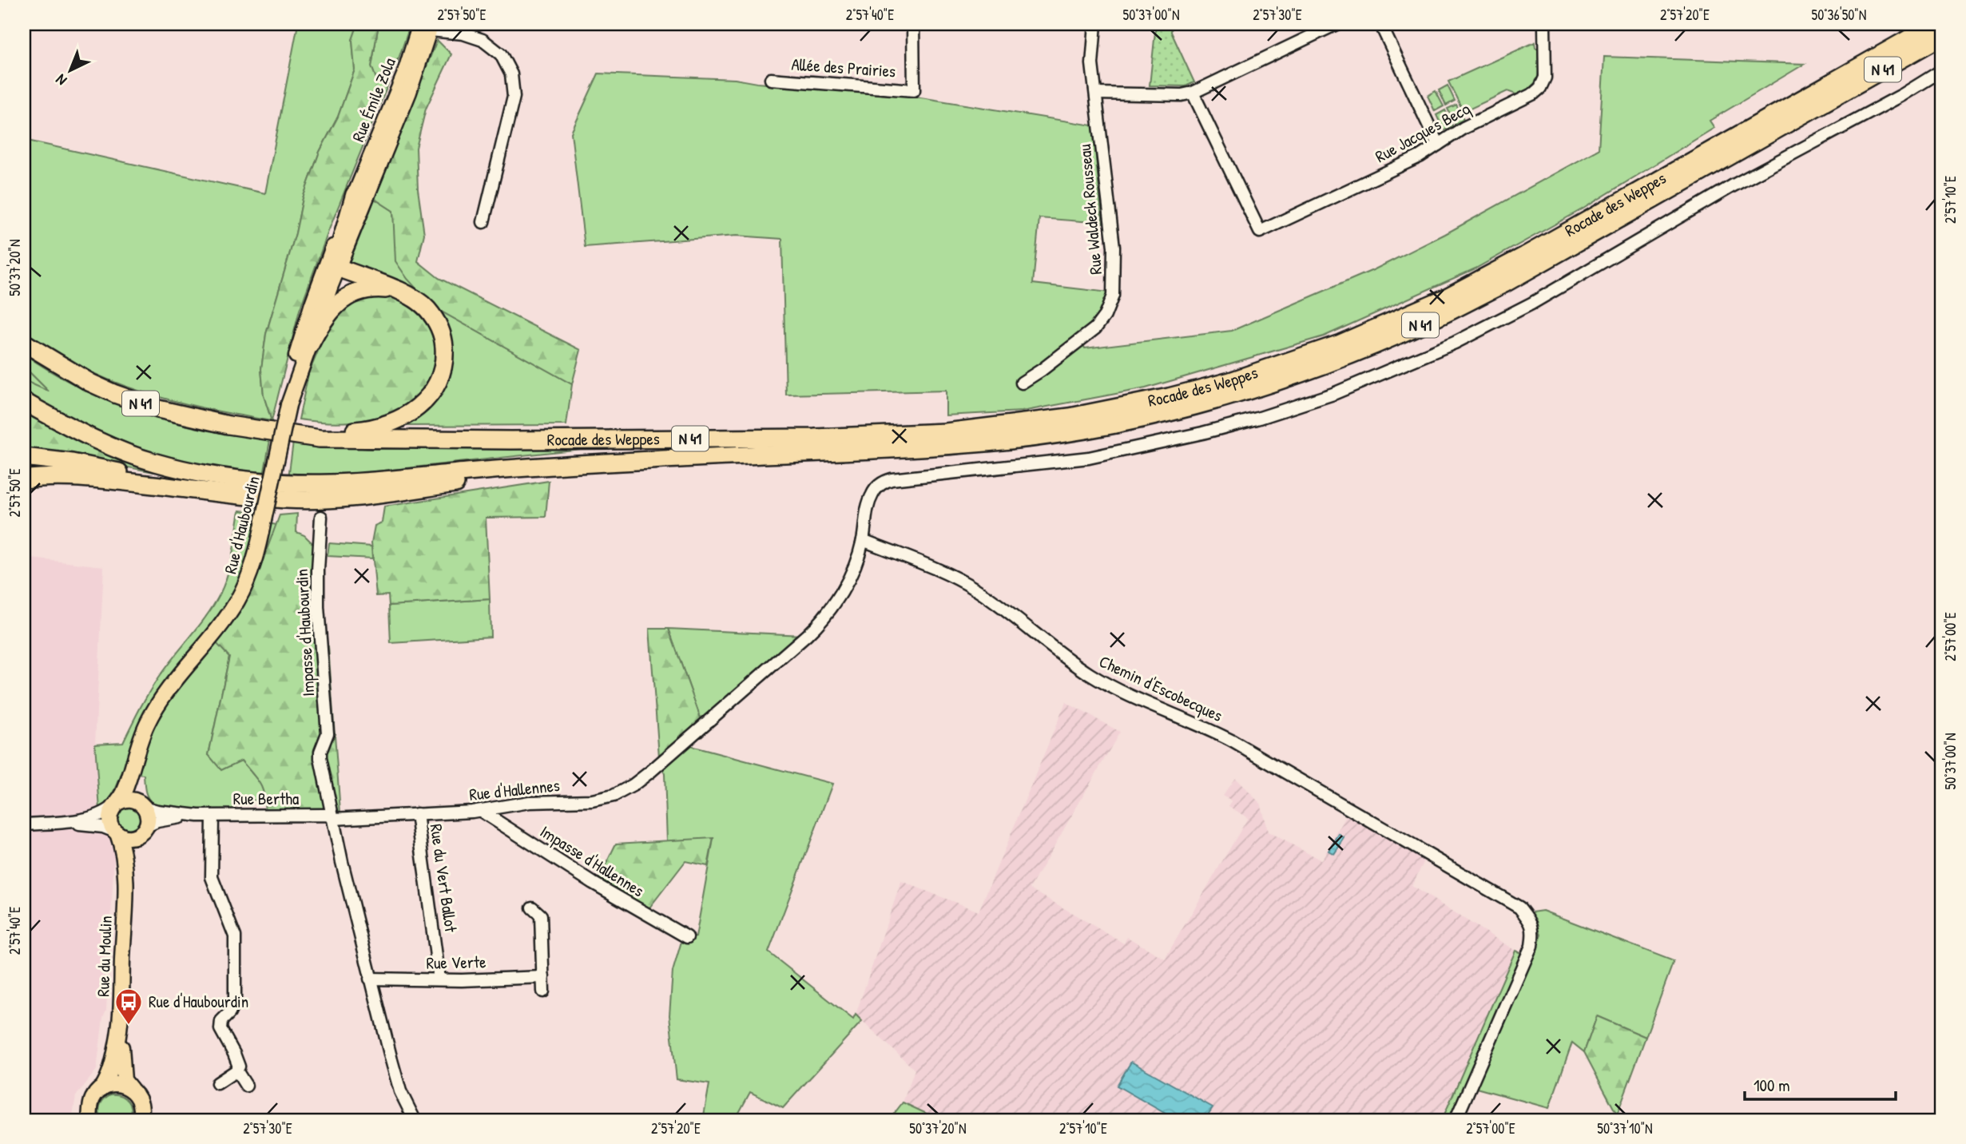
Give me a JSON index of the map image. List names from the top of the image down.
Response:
{
  "streets": {
    "highway": ["N 41", "Rocade des Weppes"],
    "main road": ["Rue Émile Zola", "Rue d'Haubourdin", "Rue du Moulin"],
    "street": [
      "Allée des Prairies",
      "Rue Jacques Becq",
      "Rue Waldeck Rousseau",
      "Impasse d'Haubourdin",
      "Chemin d'Escobecques",
      "Rue d'Hallennes",
      "Rue Bertha",
      "Impasse d'Hallennes",
      "Rue du Vert Ballot",
      "Rue Verte"
    ]
  },
  "crossings": [
    ["N 41", "Rocade des Weppes"],
    ["Rue Émile Zola", "Rue d'Haubourdin"],
    ["Impasse d'Haubourdin", "Rue d'Hallennes"],
    ["Impasse d'Haubourdin", "Rue Bertha"],
    ["Chemin d'Escobecques", "Rue d'Hallennes"],
    ["Rue d'Hallennes", "Rue Bertha"],
    ["Rue d'Hallennes", "Impasse d'Hallennes"],
    ["Rue d'Hallennes", "Rue du Vert Ballot"],
    ["Rue Bertha", "Rue du Moulin"],
    ["Rue du Vert Ballot", "Rue Verte"]
  ],
  "places": {
    "bus stop": ["Rue d'Haubourdin"]
  },
  "scale_bar": "100 m",
  "north": "bottom left",
  "coordinates": [
    "2°57'50\"E",
    "2°57'40\"E",
    "50°37'00\"N",
    "2°57'30\"E",
    "2°57'20\"E",
    "50°36'50\"N",
    "2°57'10\"E",
    "50°37'20\"N",
    "2°57'00\"E",
    "50°37'10\"N"
  ]
}
